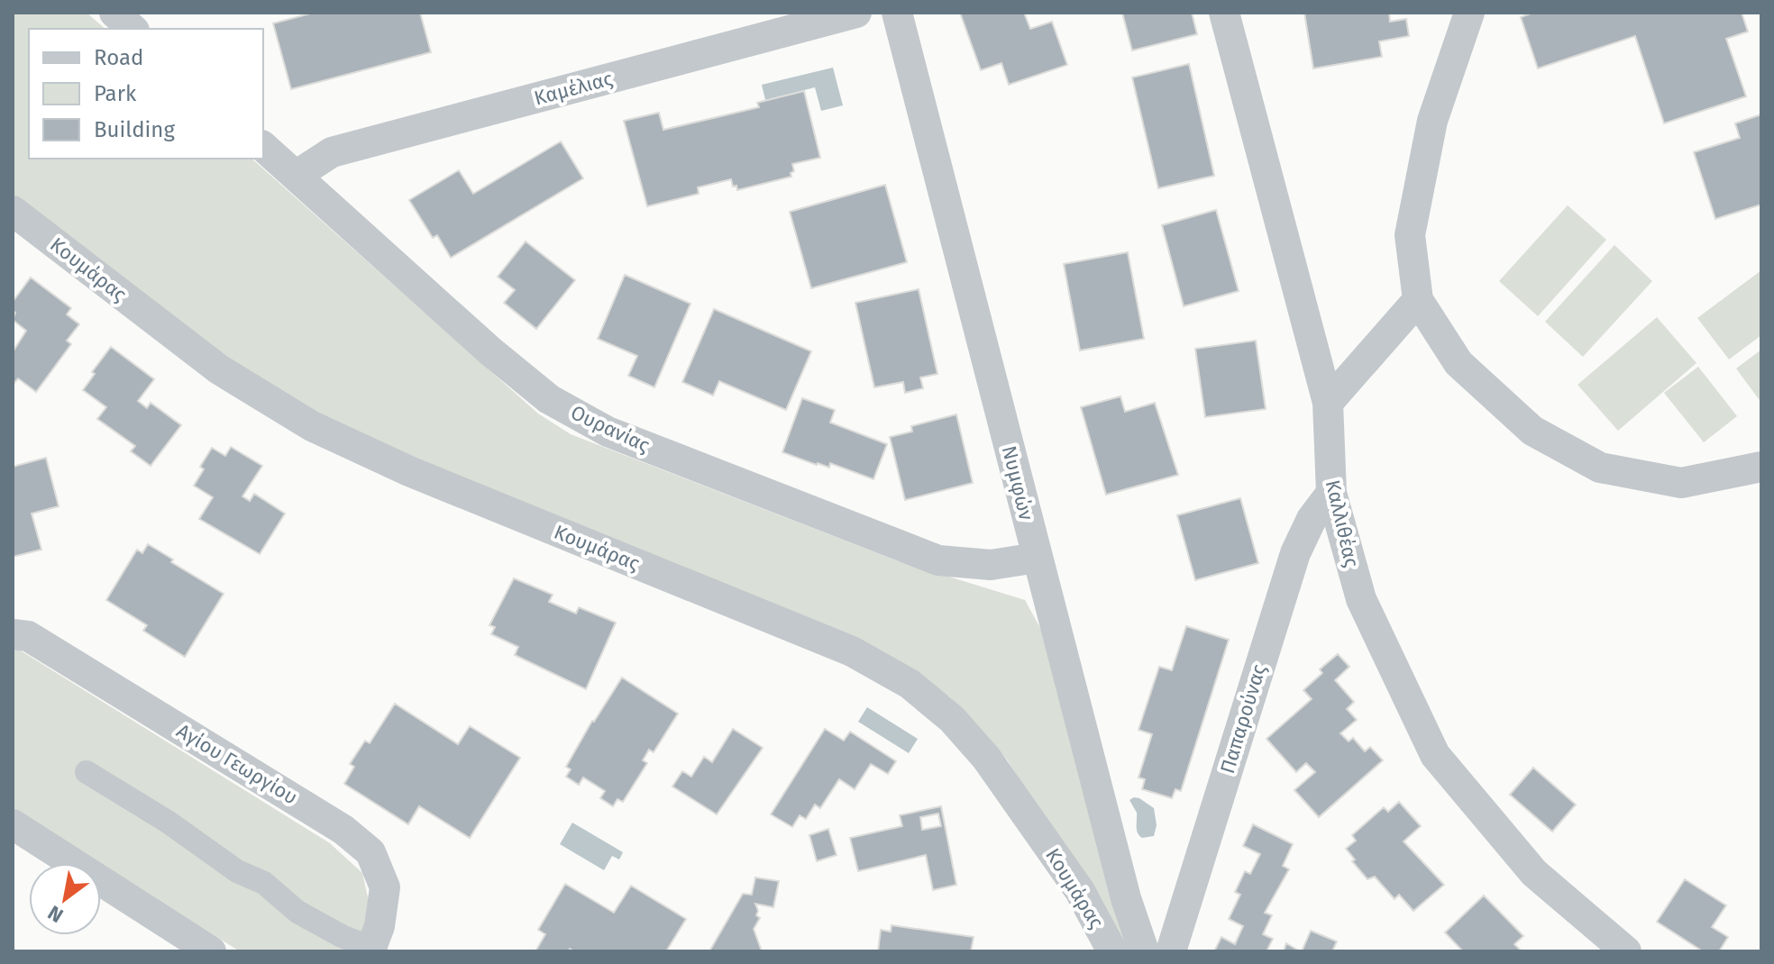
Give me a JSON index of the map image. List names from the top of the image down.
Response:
{
  "streets": {
    "street": [
      "Καμέλιας",
      "Κουμάρας",
      "Ουρανίας",
      "Νυμφών",
      "Καλλιθέας",
      "Παπαρούνας",
      "Αγίου Γεωργίου"
    ]
  },
  "crossings": [
    ["Καμέλιας", "Ουρανίας"],
    ["Ουρανίας", "Νυμφών"],
    ["Καλλιθέας", "Παπαρούνας"]
  ],
  "legend": ["Road", "Park", "Building"],
  "north": "bottom left"
}
